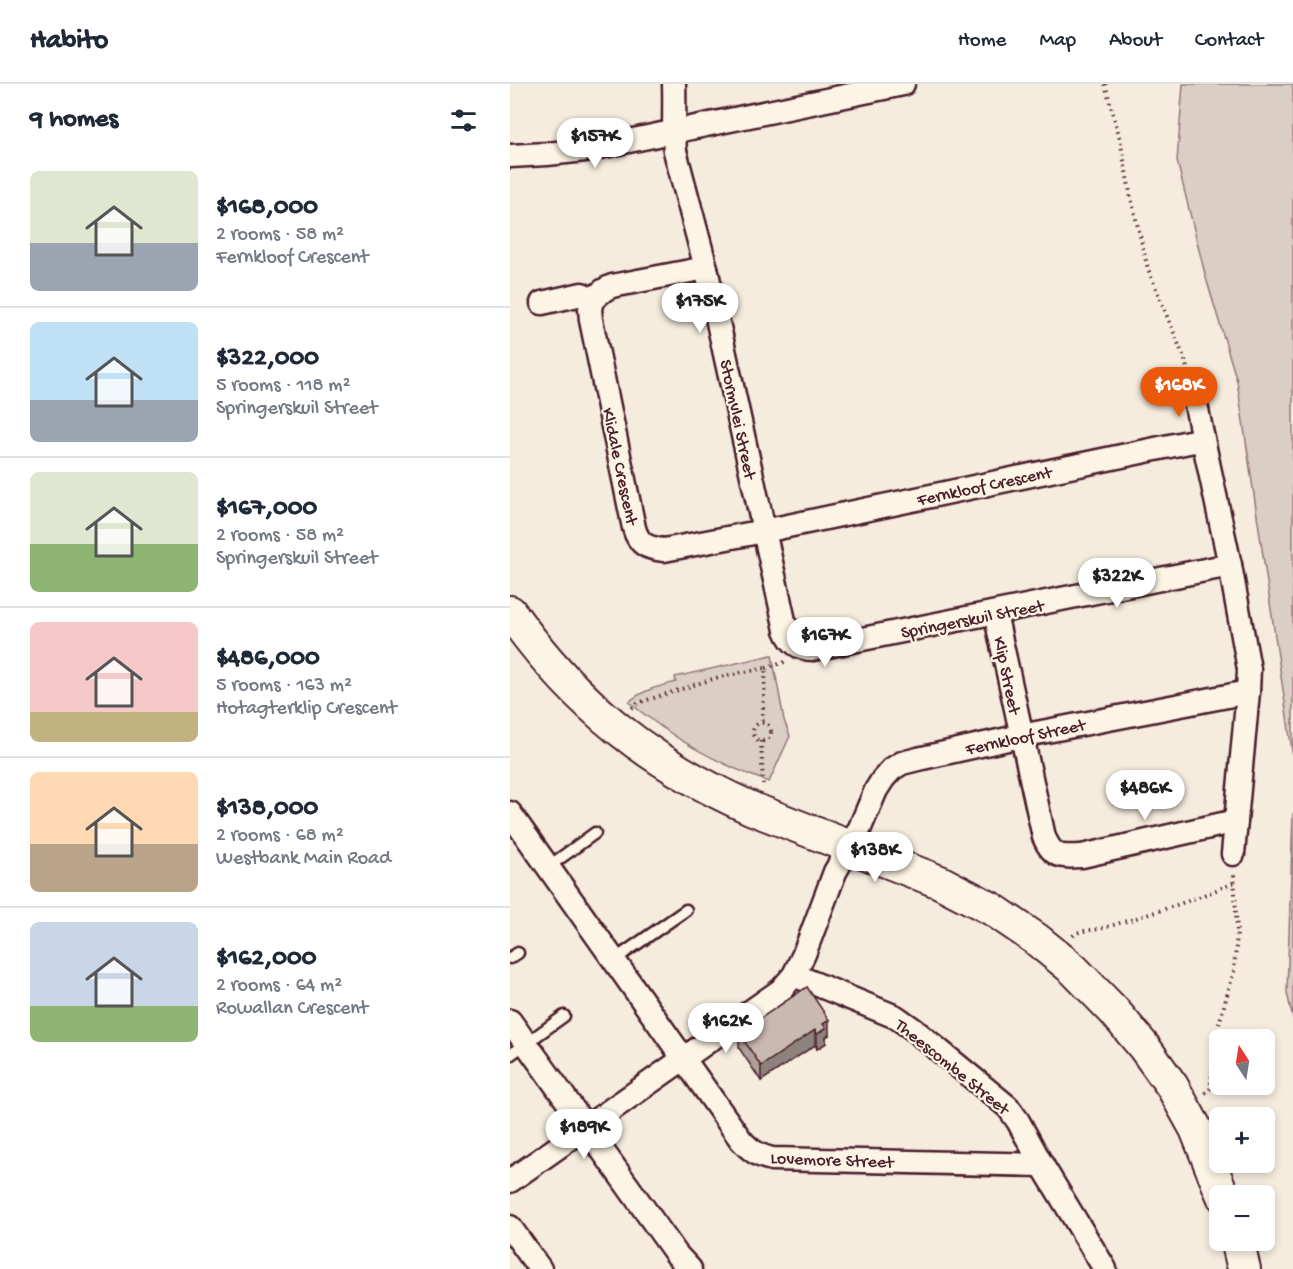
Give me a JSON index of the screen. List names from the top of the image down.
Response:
{
  "streets": {
    "street": [
      "Stormvlei Street",
      "Klidale Crescent",
      "Fernkloof Crescent",
      "Springerskuil Street",
      "Klip Street",
      "Fernkloof Street",
      "Theescombe Street",
      "Lovemore Street"
    ]
  },
  "crossings": [
    ["Stormvlei Street", "Klidale Crescent"],
    ["Stormvlei Street", "Fernkloof Crescent"],
    ["Stormvlei Street", "Springerskuil Street"],
    ["Klidale Crescent", "Fernkloof Crescent"],
    ["Klidale Crescent", "Springerskuil Street"],
    ["Fernkloof Crescent", "Springerskuil Street"],
    ["Springerskuil Street", "Klip Street"],
    ["Klip Street", "Fernkloof Street"],
    ["Fernkloof Street", "Theescombe Street"],
    ["Theescombe Street", "Lovemore Street"]
  ],
  "north": "top",
  "page": {
    "header": "Habito",
    "nav": [
      "Home",
      "Map",
      "About",
      "Contact"
    ],
    "heading": "9 homes",
    "price": [
      "$157K",
      "$175K",
      "$168K",
      "$322K",
      "$167K",
      "$486K",
      "$138K",
      "$162K",
      "$189K"
    ],
    "list": [
      {
        "name": "$168,000",
        "note": "2 rooms · 58 m² · Fernkloof Crescent"
      },
      {
        "name": "$322,000",
        "note": "5 rooms · 118 m² · Springerskuil Street"
      },
      {
        "name": "$167,000",
        "note": "2 rooms · 58 m² · Springerskuil Street"
      },
      {
        "name": "$486,000",
        "note": "5 rooms · 163 m² · Hotagterklip Crescent"
      },
      {
        "name": "$138,000",
        "note": "2 rooms · 68 m² · Westbank Main Road"
      },
      {
        "name": "$162,000",
        "note": "2 rooms · 64 m² · Rowallan Crescent"
      }
    ],
    "map_buttons": ["+", "−"]
  }
}
